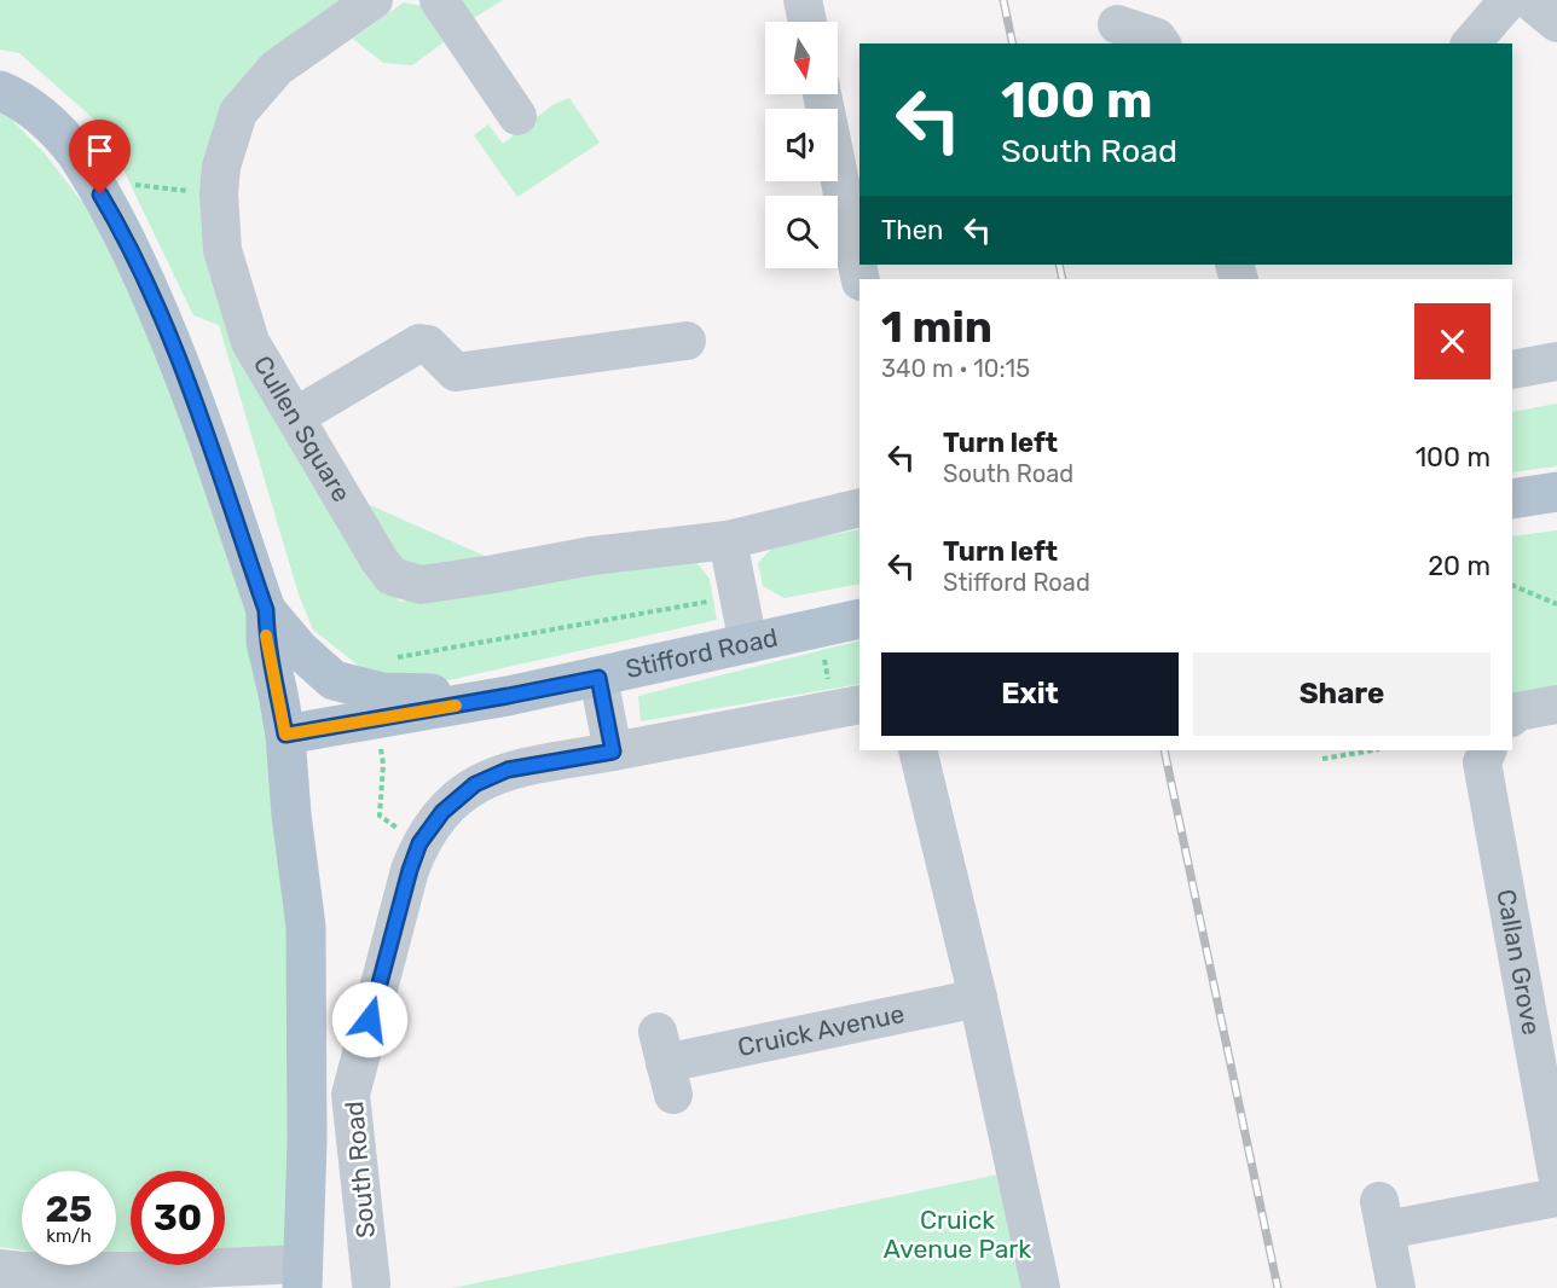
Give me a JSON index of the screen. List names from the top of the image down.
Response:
{
  "streets": {
    "main road": ["Stifford Road", "South Road"],
    "street": ["Cullen Square", "Callan Grove", "Cruick Avenue"]
  },
  "crossings": [
    ["Stifford Road", "South Road"]
  ],
  "parks": ["Cruick Avenue Park"],
  "north": "bottom",
  "page": {
    "turn": ["100 m", "South Road"],
    "then": "Then",
    "heading": ["1 min", "340 m · 10:15"],
    "list": [
      {
        "name": "Turn left",
        "note": "South Road",
        "value": "100 m"
      },
      {
        "name": "Turn left",
        "note": "Stifford Road",
        "value": "20 m"
      }
    ],
    "buttons": ["Exit", "Share"],
    "speed": "25 km/h",
    "limit": "30"
  }
}
